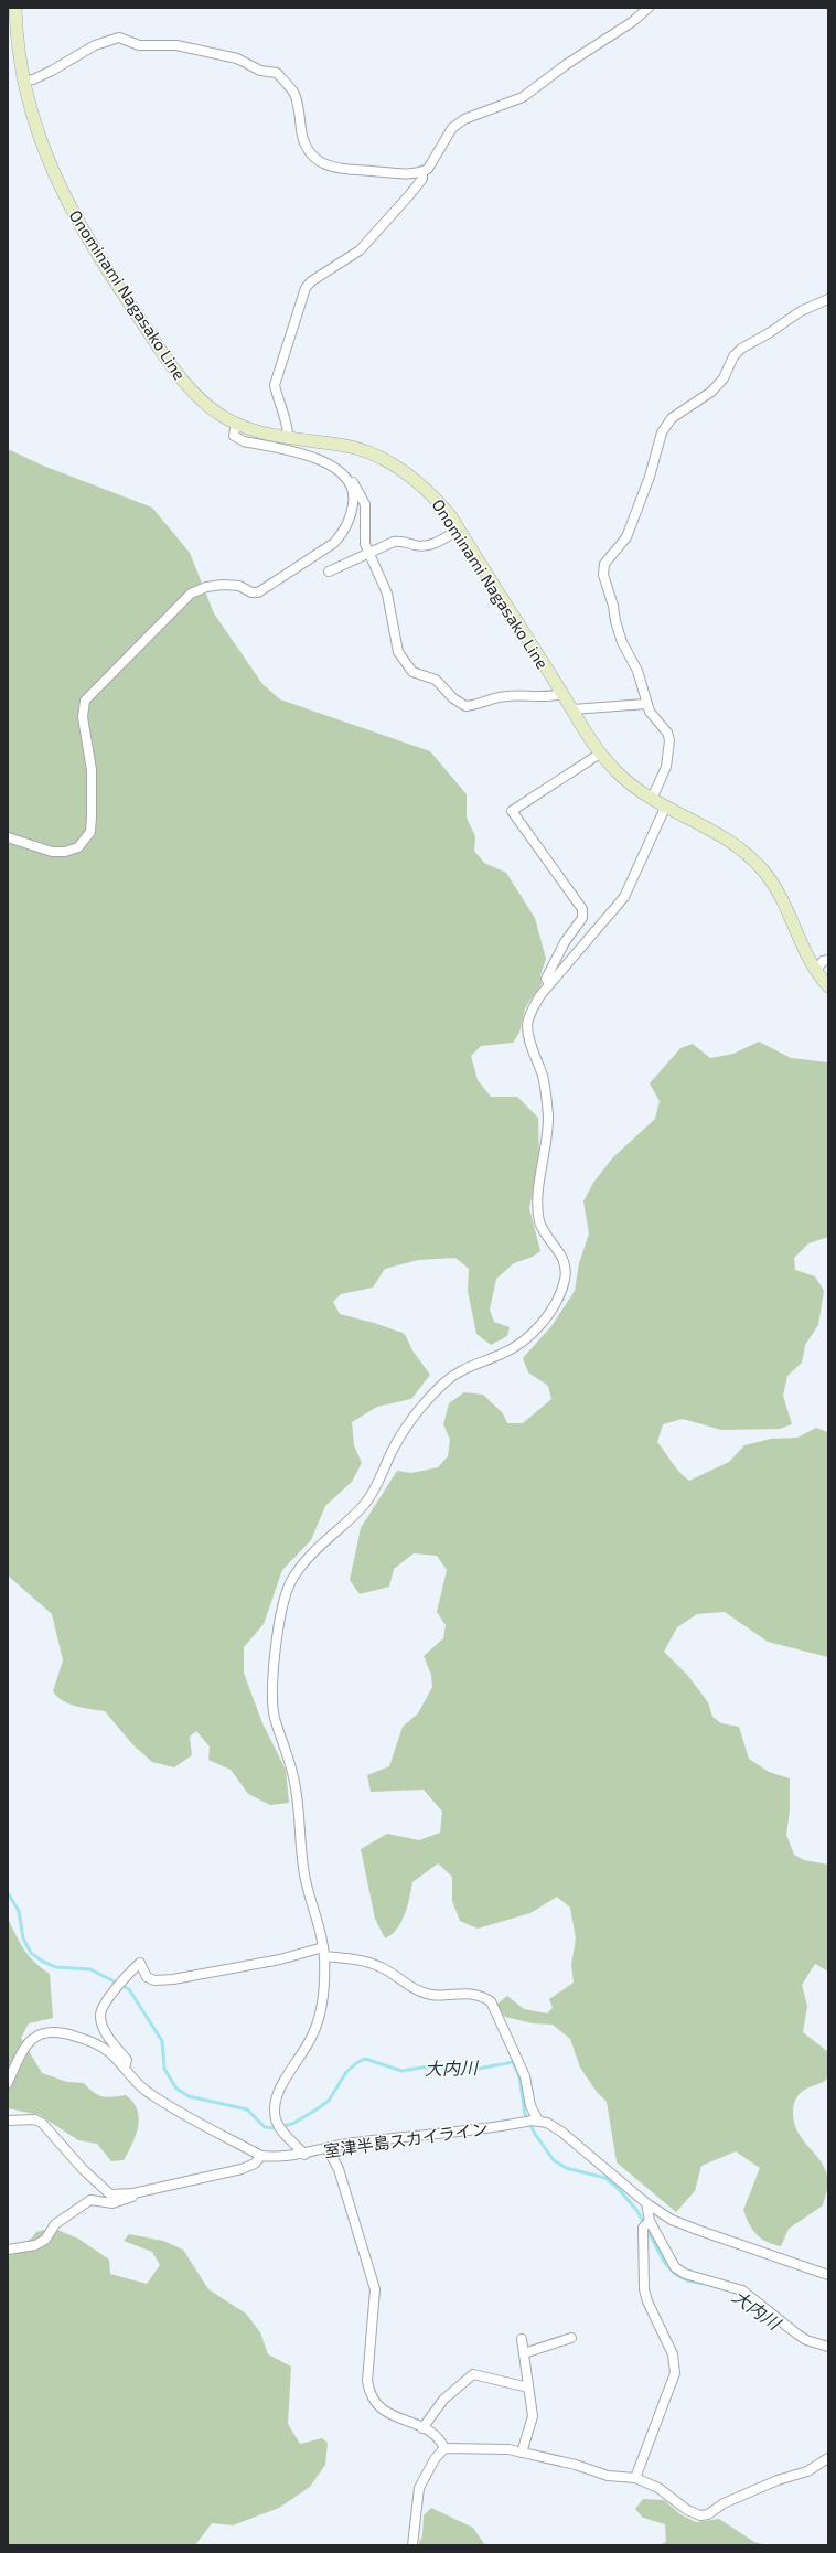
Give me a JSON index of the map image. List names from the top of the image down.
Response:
{
  "streets": {
    "main road": ["Onominami Nagasako Line"],
    "street": ["室津半島スカイライン"]
  },
  "water": ["大内川"]
}
